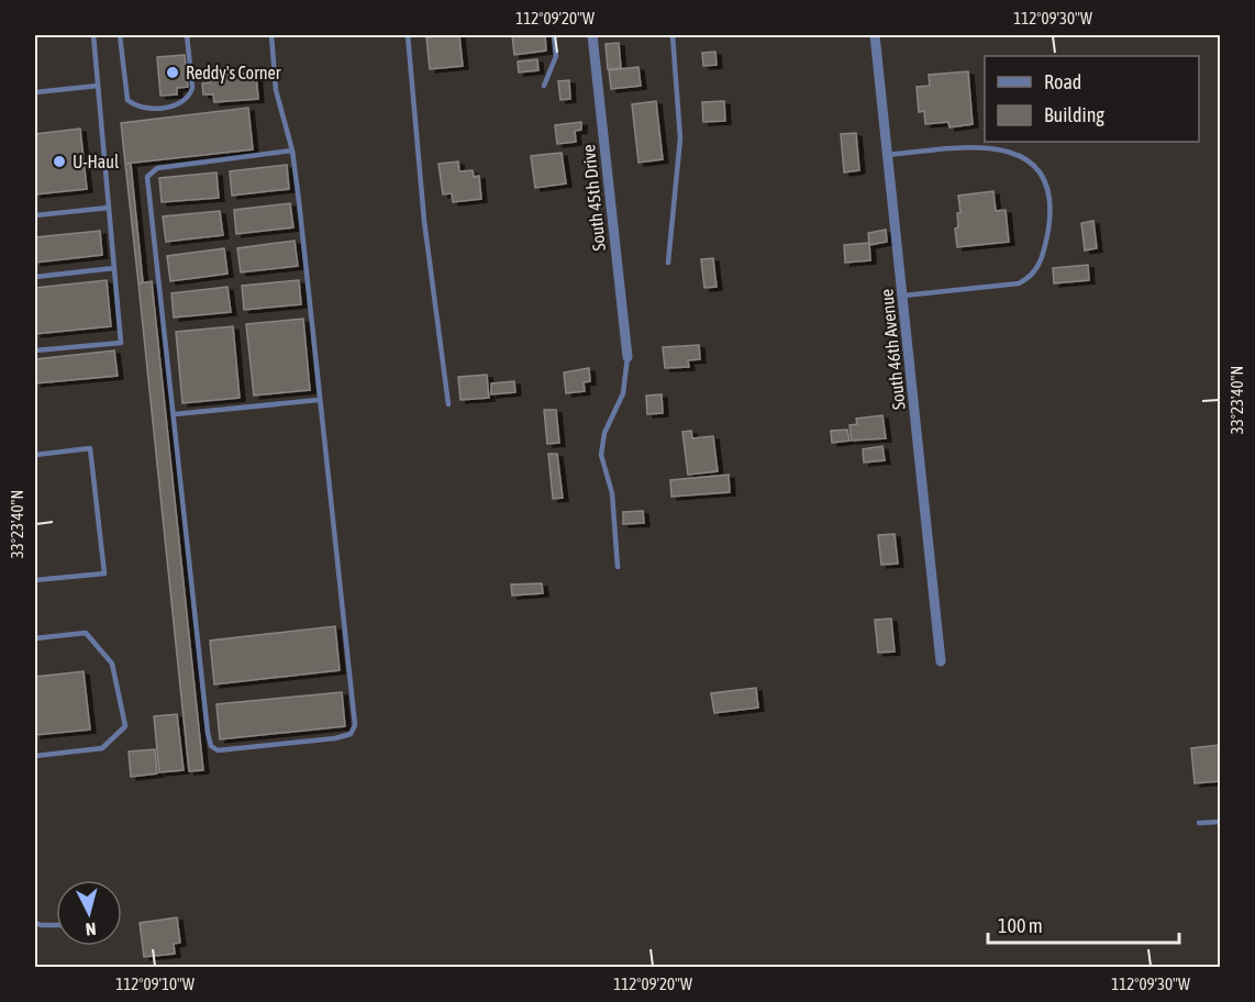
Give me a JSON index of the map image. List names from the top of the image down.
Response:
{
  "streets": {
    "street": ["South 45th Drive", "South 46th Avenue"]
  },
  "places": ["Reddy's Corner", "U-Haul"],
  "legend": ["Road", "Building"],
  "scale_bar": "100 m",
  "north": "bottom",
  "coordinates": [
    "112°09'20\"W",
    "112°09'30\"W",
    "33°23'40\"N",
    "112°09'10\"W"
  ]
}
